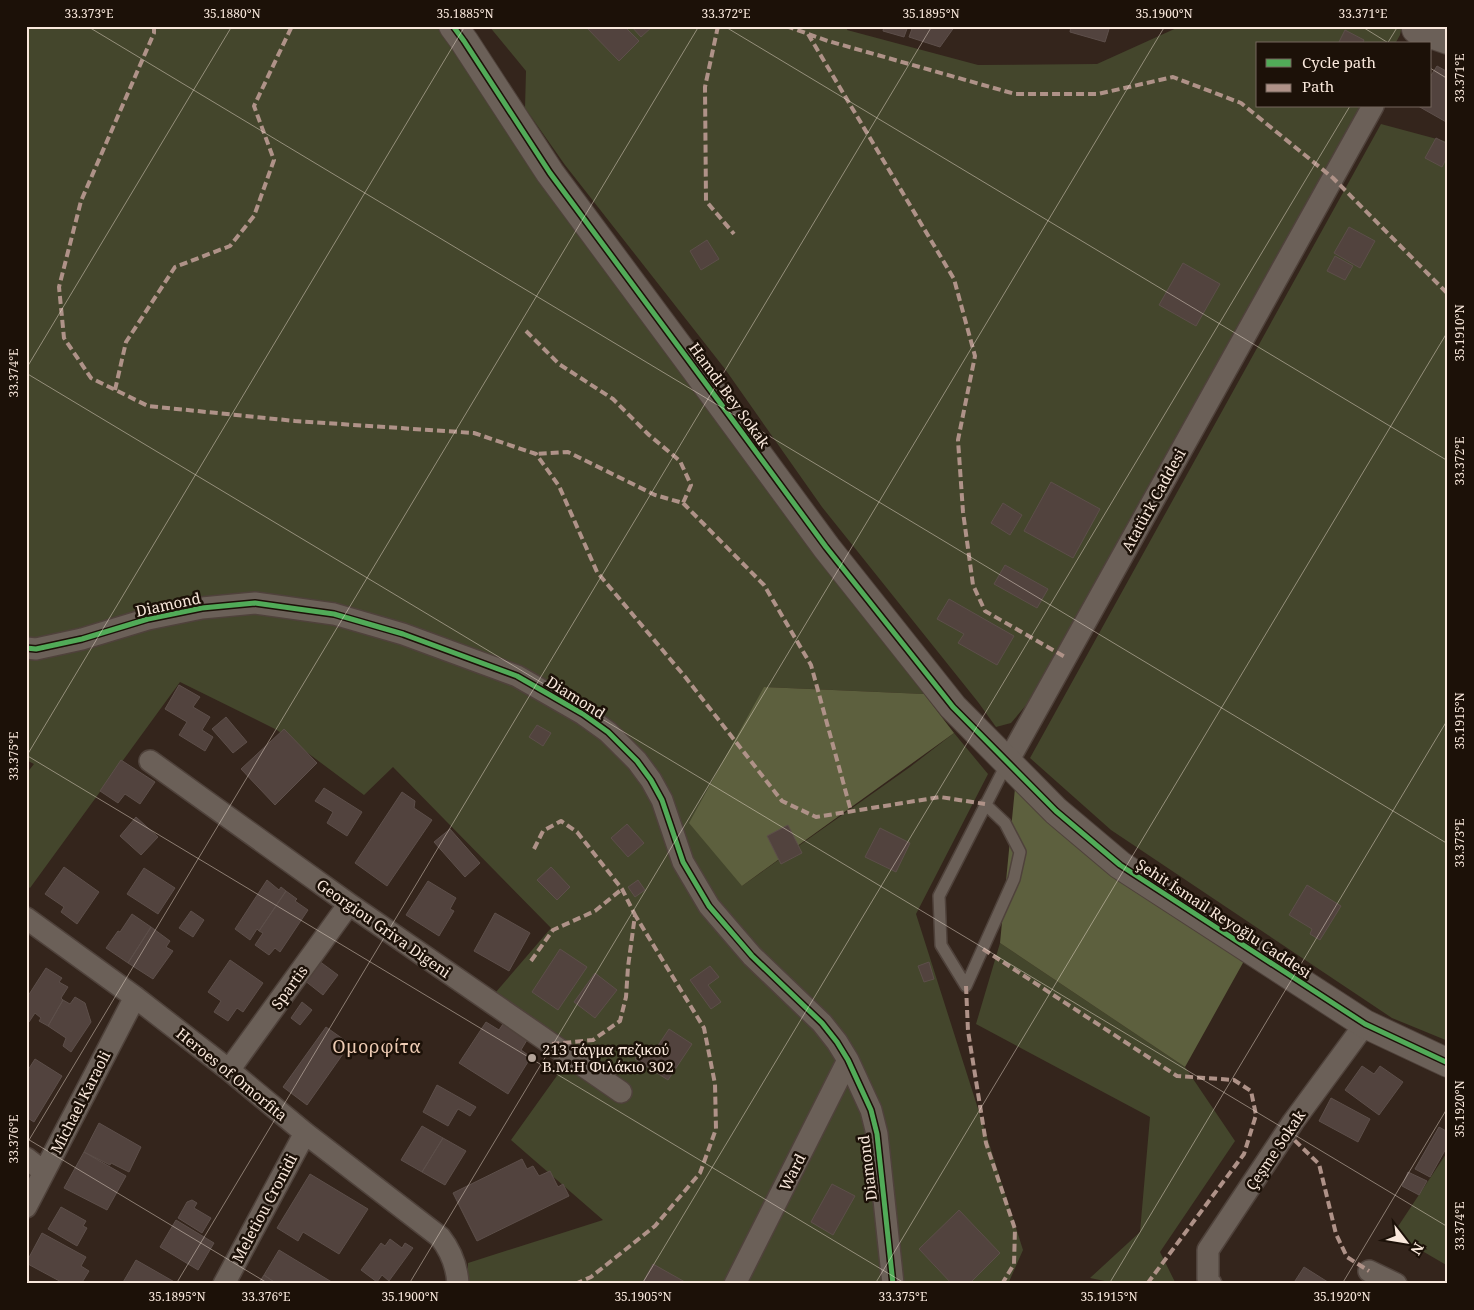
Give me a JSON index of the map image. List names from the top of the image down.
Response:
{
  "streets": {
    "street": [
      "Hamdi Bey Sokak",
      "Atatürk Caddesi",
      "Diamond",
      "Şehit İsmail Reyoğlu Caddesi",
      "Georgiou Griva Digeni",
      "Spartis",
      "Heroes of Omorfita",
      "Michael Karaoli",
      "Çeşme Sokak",
      "Ward",
      "Meletiou Cronidi"
    ]
  },
  "crossings": [
    ["Hamdi Bey Sokak", "Atatürk Caddesi"],
    ["Hamdi Bey Sokak", "Şehit İsmail Reyoğlu Caddesi"],
    ["Atatürk Caddesi", "Şehit İsmail Reyoğlu Caddesi"],
    ["Diamond", "Ward"],
    ["Şehit İsmail Reyoğlu Caddesi", "Çeşme Sokak"],
    ["Georgiou Griva Digeni", "Spartis"],
    ["Spartis", "Heroes of Omorfita"],
    ["Heroes of Omorfita", "Michael Karaoli"],
    ["Heroes of Omorfita", "Meletiou Cronidi"]
  ],
  "districts": ["Ομορφίτα"],
  "places": ["213 τάγμα πεζικού B.M.H Φιλάκιο 302"],
  "legend": ["Cycle path", "Path"],
  "north": "bottom right",
  "coordinates": [
    "33.373°E",
    "35.1880°N",
    "35.1885°N",
    "33.372°E",
    "35.1895°N",
    "35.1900°N",
    "33.371°E",
    "35.1910°N",
    "33.374°E",
    "35.1915°N",
    "33.375°E",
    "35.1920°N",
    "33.376°E",
    "35.1905°N"
  ]
}
